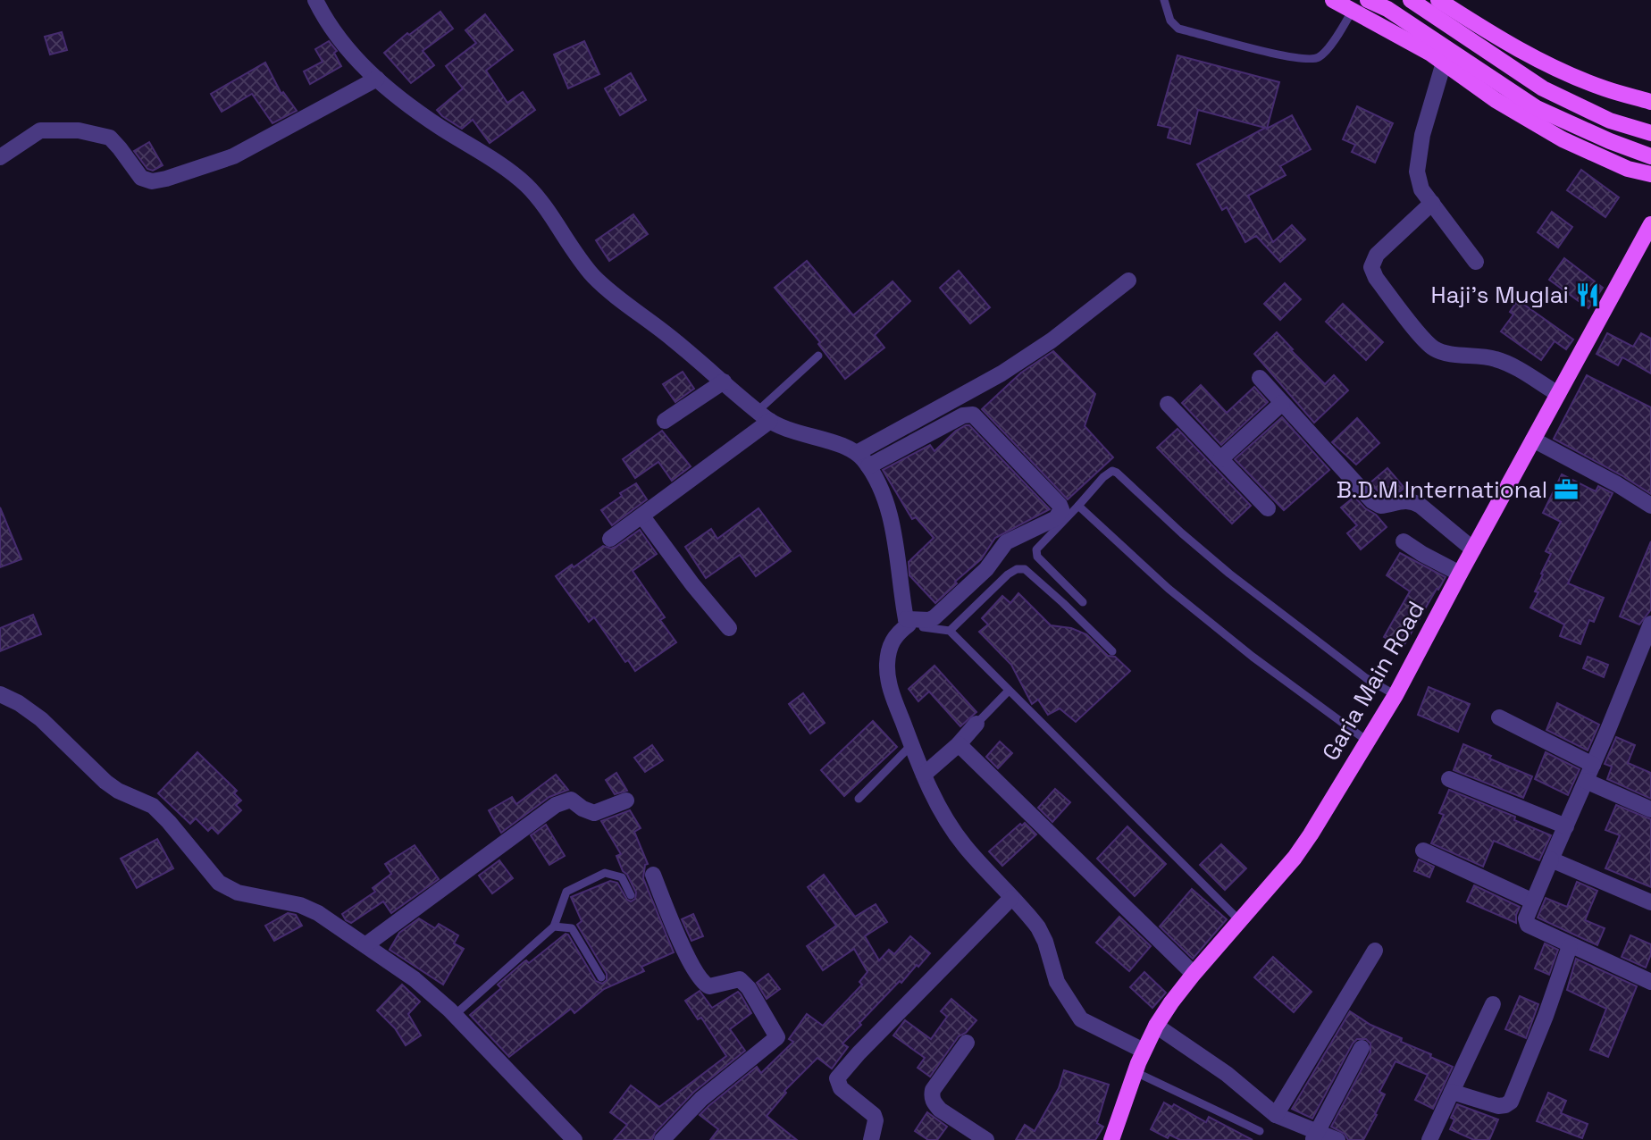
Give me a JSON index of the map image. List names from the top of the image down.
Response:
{
  "streets": {
    "main road": ["Garia Main Road"]
  },
  "places": {
    "restaurant": ["Haji's Muglai"],
    "office": ["B.D.M.International"]
  }
}
